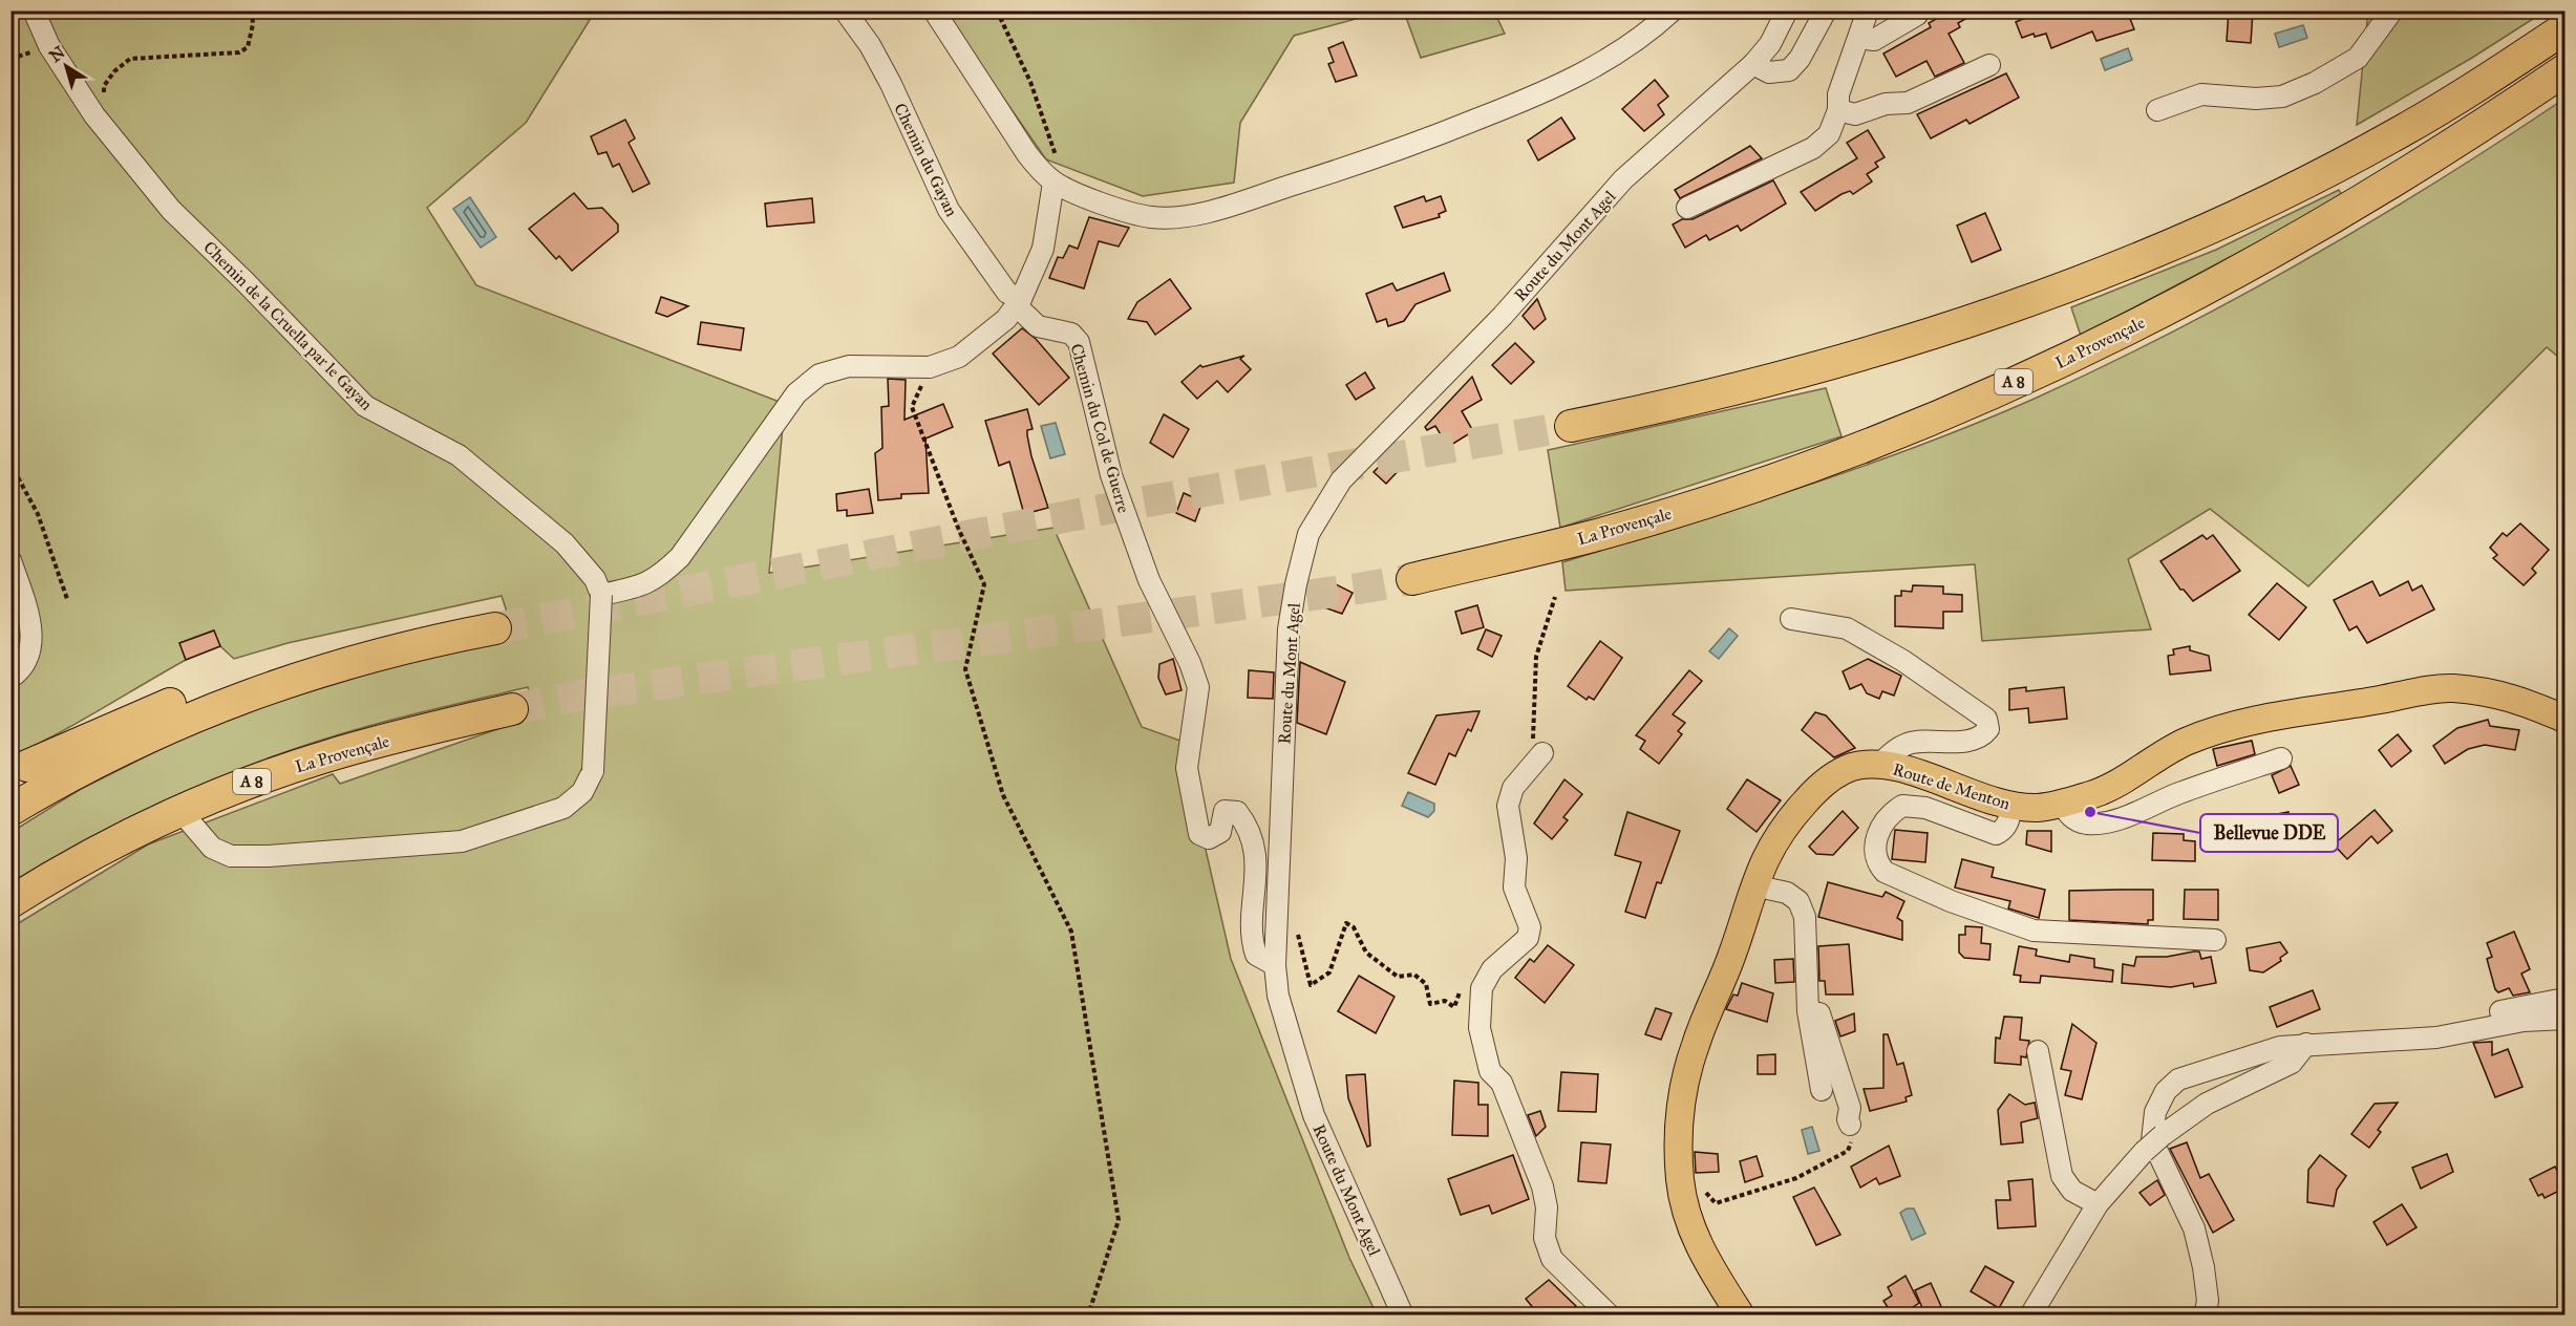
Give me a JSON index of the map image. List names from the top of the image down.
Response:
{
  "streets": {
    "highway": ["La Provençale", "A 8"],
    "main road": ["Route de Menton"],
    "street": [
      "Chemin du Gayan",
      "Route du Mont Agel",
      "Chemin de la Cruella par le Gayan",
      "Chemin du Col de Guerre"
    ]
  },
  "crossings": [
    ["Chemin du Gayan", "Chemin du Col de Guerre"],
    ["Route du Mont Agel", "Chemin du Col de Guerre"]
  ],
  "places": ["Bellevue DDE"],
  "north": "top left"
}
